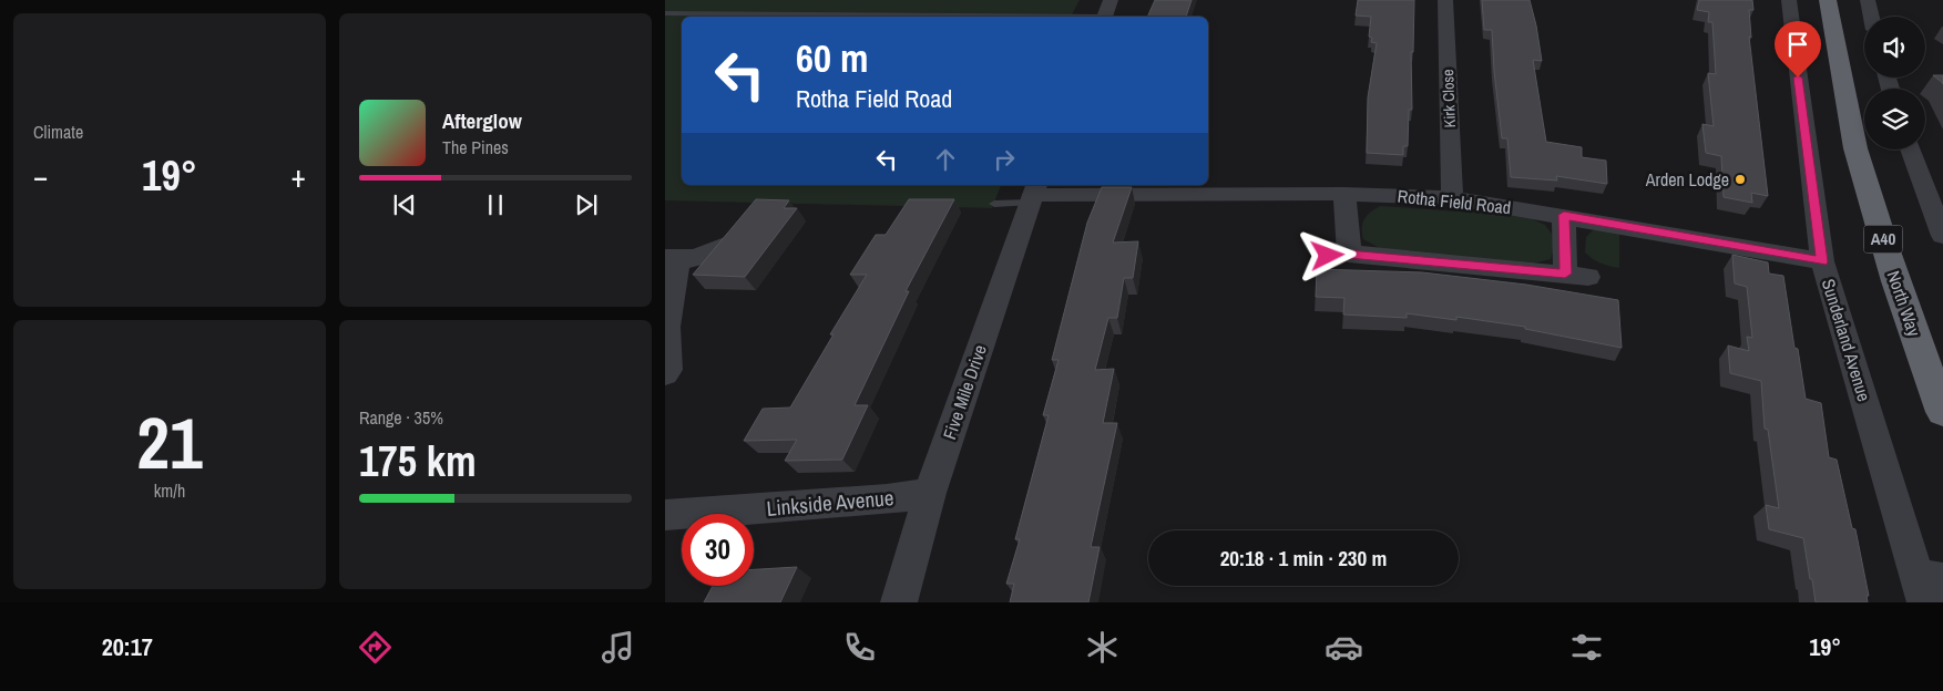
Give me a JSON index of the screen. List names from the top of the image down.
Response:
{
  "streets": {
    "highway": ["A40", "North Way"],
    "street": [
      "Kirk Close",
      "Rotha Field Road",
      "Sunderland Avenue",
      "Five Mile Drive",
      "Linkside Avenue"
    ]
  },
  "crossings": [
    ["Kirk Close", "Rotha Field Road"],
    ["Rotha Field Road", "Sunderland Avenue"],
    ["Rotha Field Road", "Five Mile Drive"],
    ["Five Mile Drive", "Linkside Avenue"]
  ],
  "places": ["Arden Lodge"],
  "page": {
    "tile": [
      "Climate",
      ["21", "km/h"],
      ["Range · 35%", "175 km"]
    ],
    "turn": ["60 m", "Rotha Field Road"],
    "song": ["Afterglow", "The Pines"],
    "heat": ["−", "19°", "+"],
    "limit": "30",
    "trip": "20:18 · 1 min · 230 m",
    "tabs": ["20:17", "19°"]
  }
}
